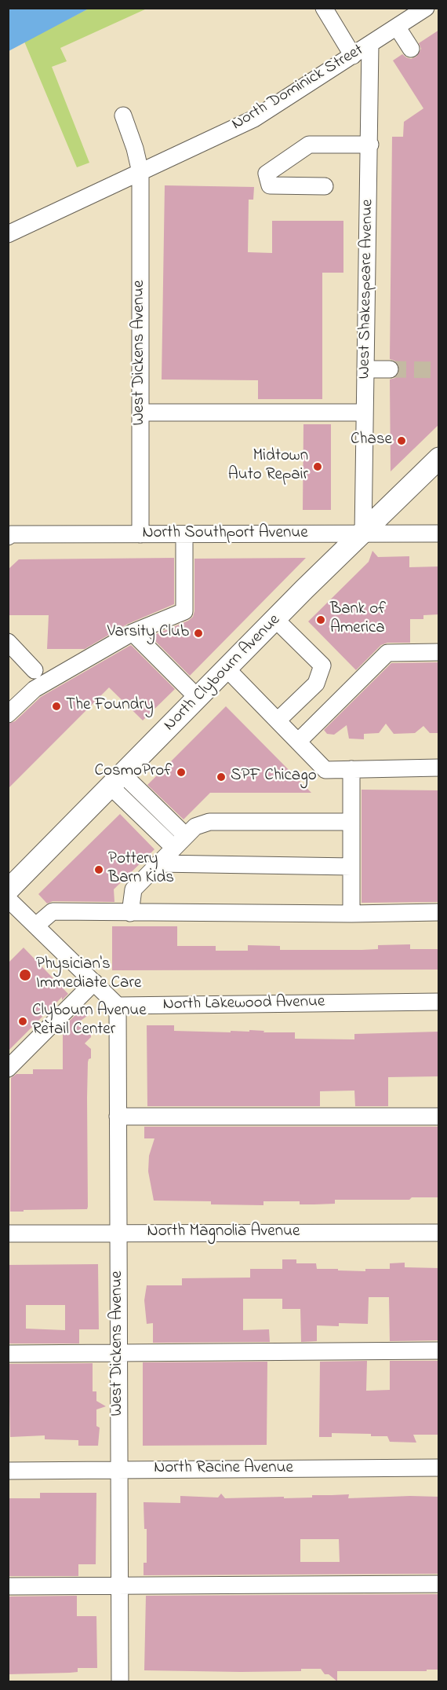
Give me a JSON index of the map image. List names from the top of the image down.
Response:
{
  "streets": {
    "main road": ["North Clybourn Avenue"],
    "street": [
      "North Dominick Street",
      "West Shakespeare Avenue",
      "West Dickens Avenue",
      "North Southport Avenue",
      "North Lakewood Avenue",
      "North Magnolia Avenue",
      "North Racine Avenue"
    ]
  },
  "crossings": [
    ["North Dominick Street", "West Shakespeare Avenue"],
    ["North Dominick Street", "West Dickens Avenue"],
    ["West Shakespeare Avenue", "North Southport Avenue"],
    ["West Shakespeare Avenue", "North Clybourn Avenue"],
    ["West Dickens Avenue", "North Southport Avenue"],
    ["West Dickens Avenue", "North Lakewood Avenue"],
    ["West Dickens Avenue", "North Magnolia Avenue"],
    ["West Dickens Avenue", "North Racine Avenue"],
    ["North Southport Avenue", "North Clybourn Avenue"]
  ],
  "places": [
    "Chase",
    "Midtown Auto Repair",
    "Bank of America",
    "Varsity Club",
    "The Foundry",
    "CosmoProf",
    "SPF Chicago",
    "Pottery Barn Kids",
    "Physician's Immediate Care",
    "Clybourn Avenue Retail Center"
  ]
}
